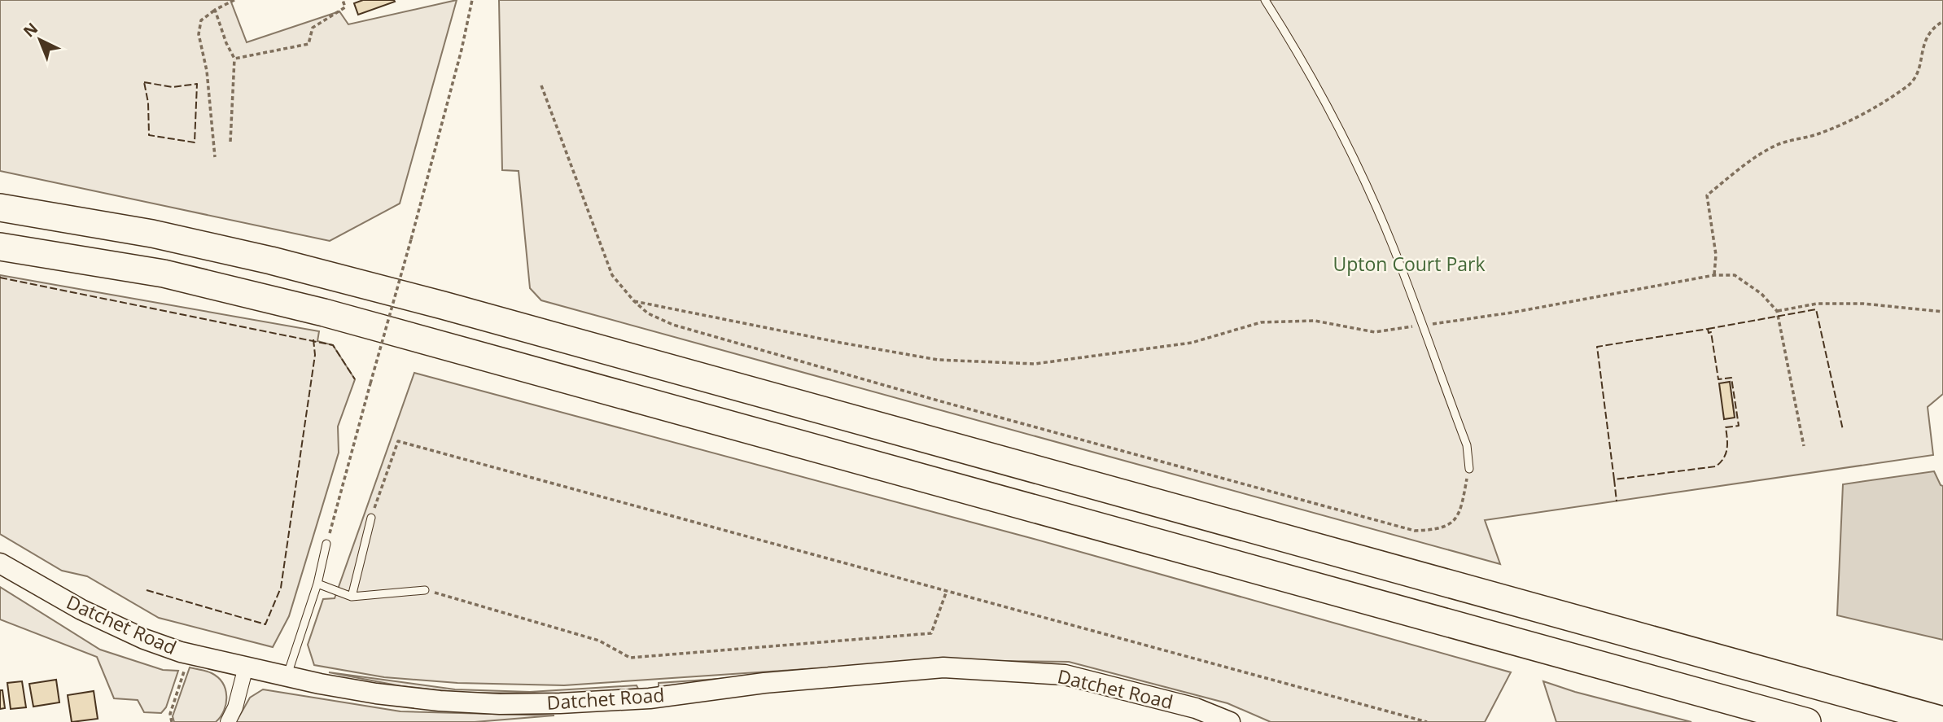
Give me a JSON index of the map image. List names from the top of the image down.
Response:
{
  "streets": {
    "main road": ["Datchet Road"]
  },
  "parks": ["Upton Court Park"],
  "north": "top left"
}
